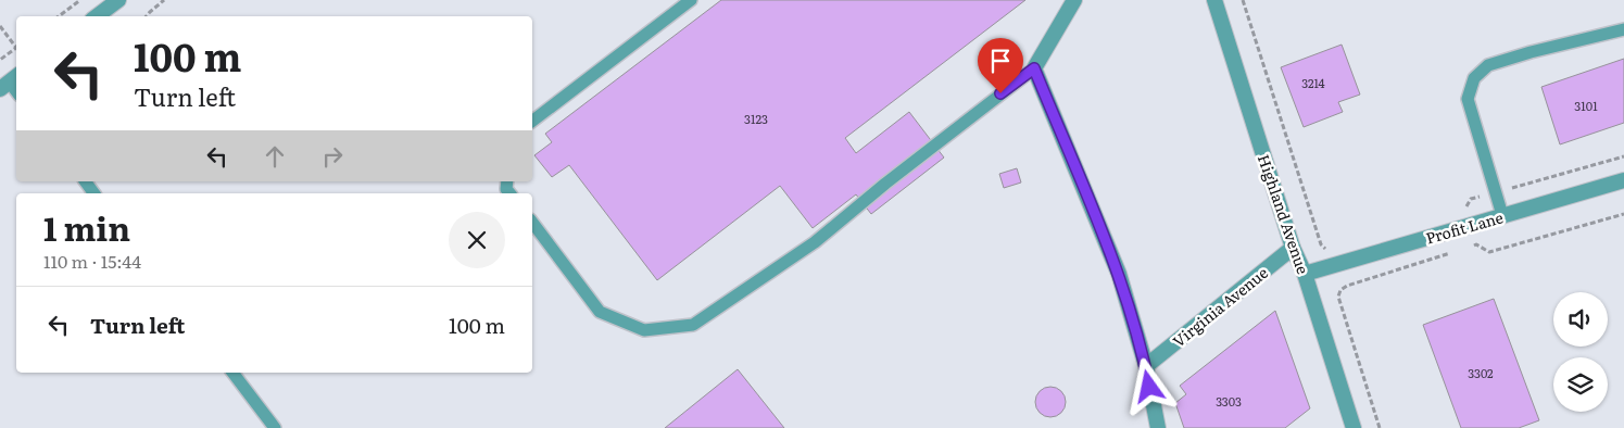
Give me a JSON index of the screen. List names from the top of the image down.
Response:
{
  "streets": {
    "street": ["Highland Avenue", "Profit Lane", "Virginia Avenue"]
  },
  "crossings": [
    ["Highland Avenue", "Profit Lane"],
    ["Highland Avenue", "Virginia Avenue"]
  ],
  "house_numbers": [
    "3214",
    "3101",
    "3123",
    "3302",
    "3303"
  ],
  "page": {
    "turn": ["100 m", "Turn left"],
    "heading": ["1 min", "110 m · 15:44"],
    "list": [
      {
        "name": "Turn left",
        "value": "100 m"
      }
    ]
  }
}
